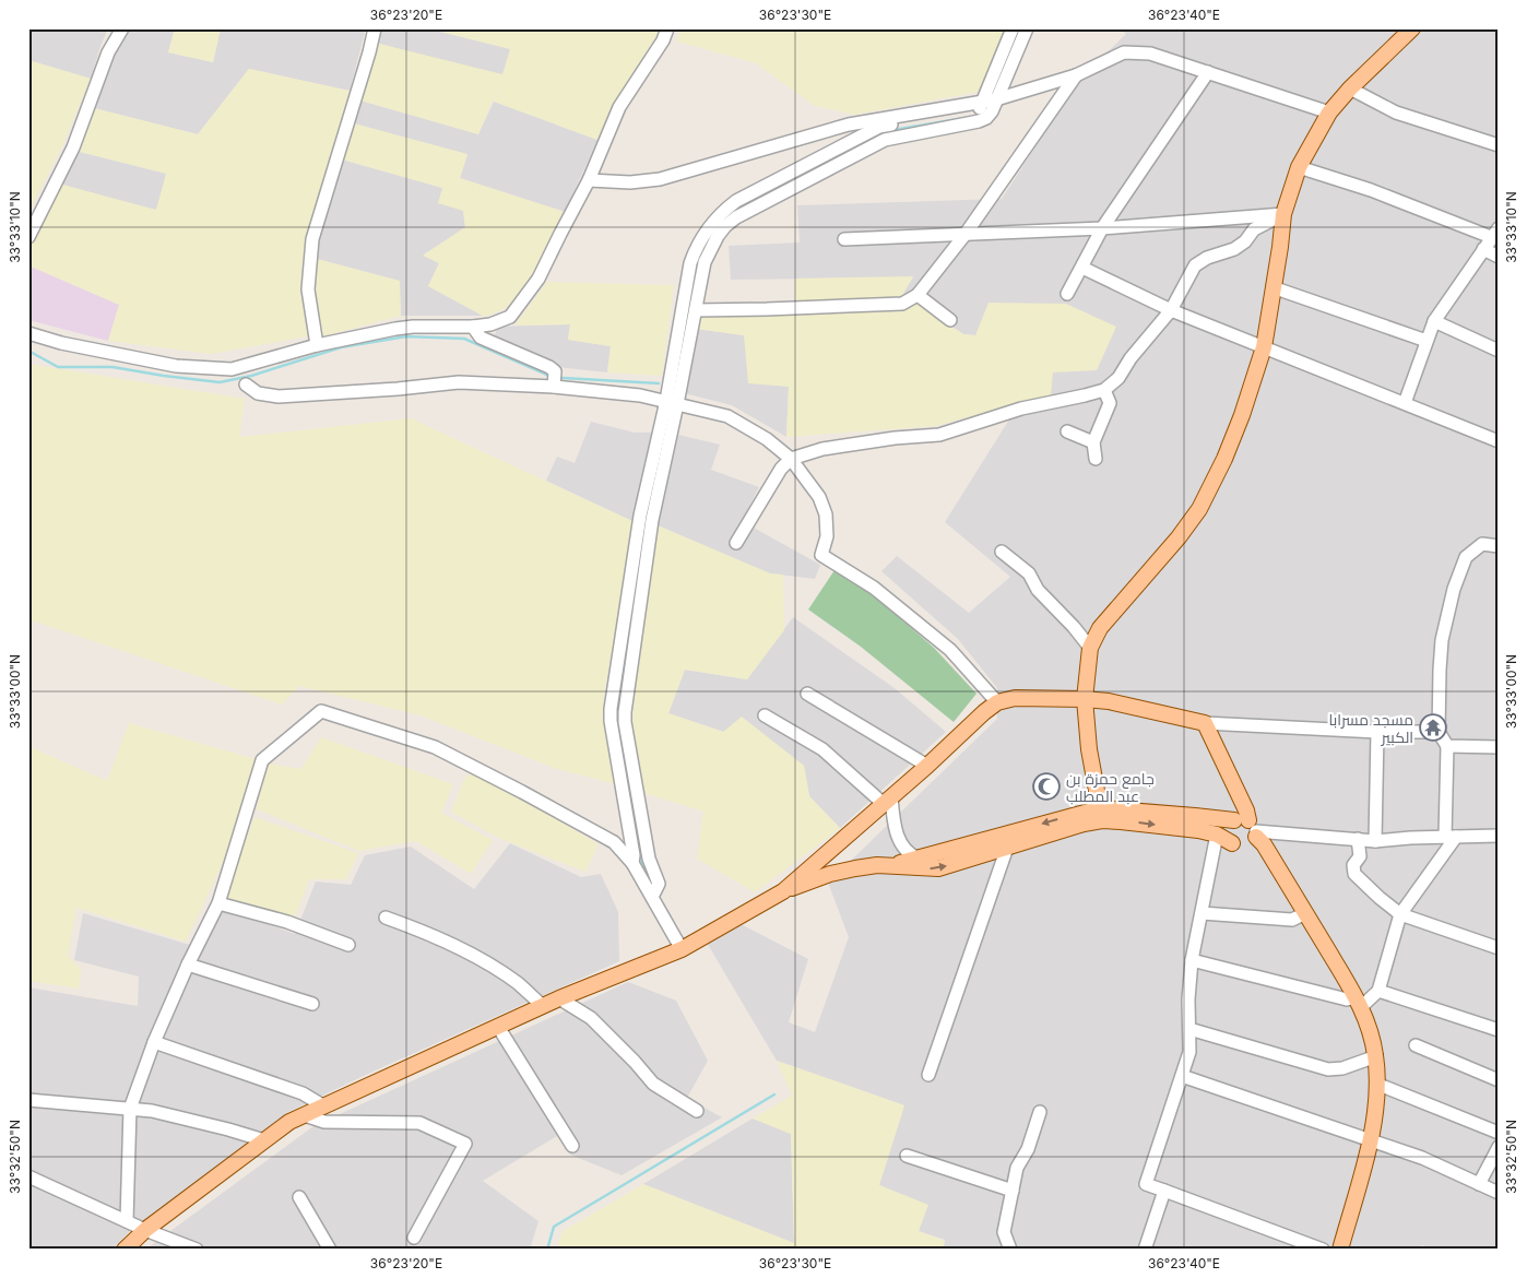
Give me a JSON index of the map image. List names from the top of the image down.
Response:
{
  "places": {
    "temple": ["مسجد مسرابا الكبير"],
    "mosque": ["جامع حمزة بن عبد المطلب"]
  },
  "coordinates": [
    "36°23'20\"E",
    "36°23'30\"E",
    "36°23'40\"E",
    "33°33'10\"N",
    "33°33'00\"N",
    "33°32'50\"N"
  ]
}
